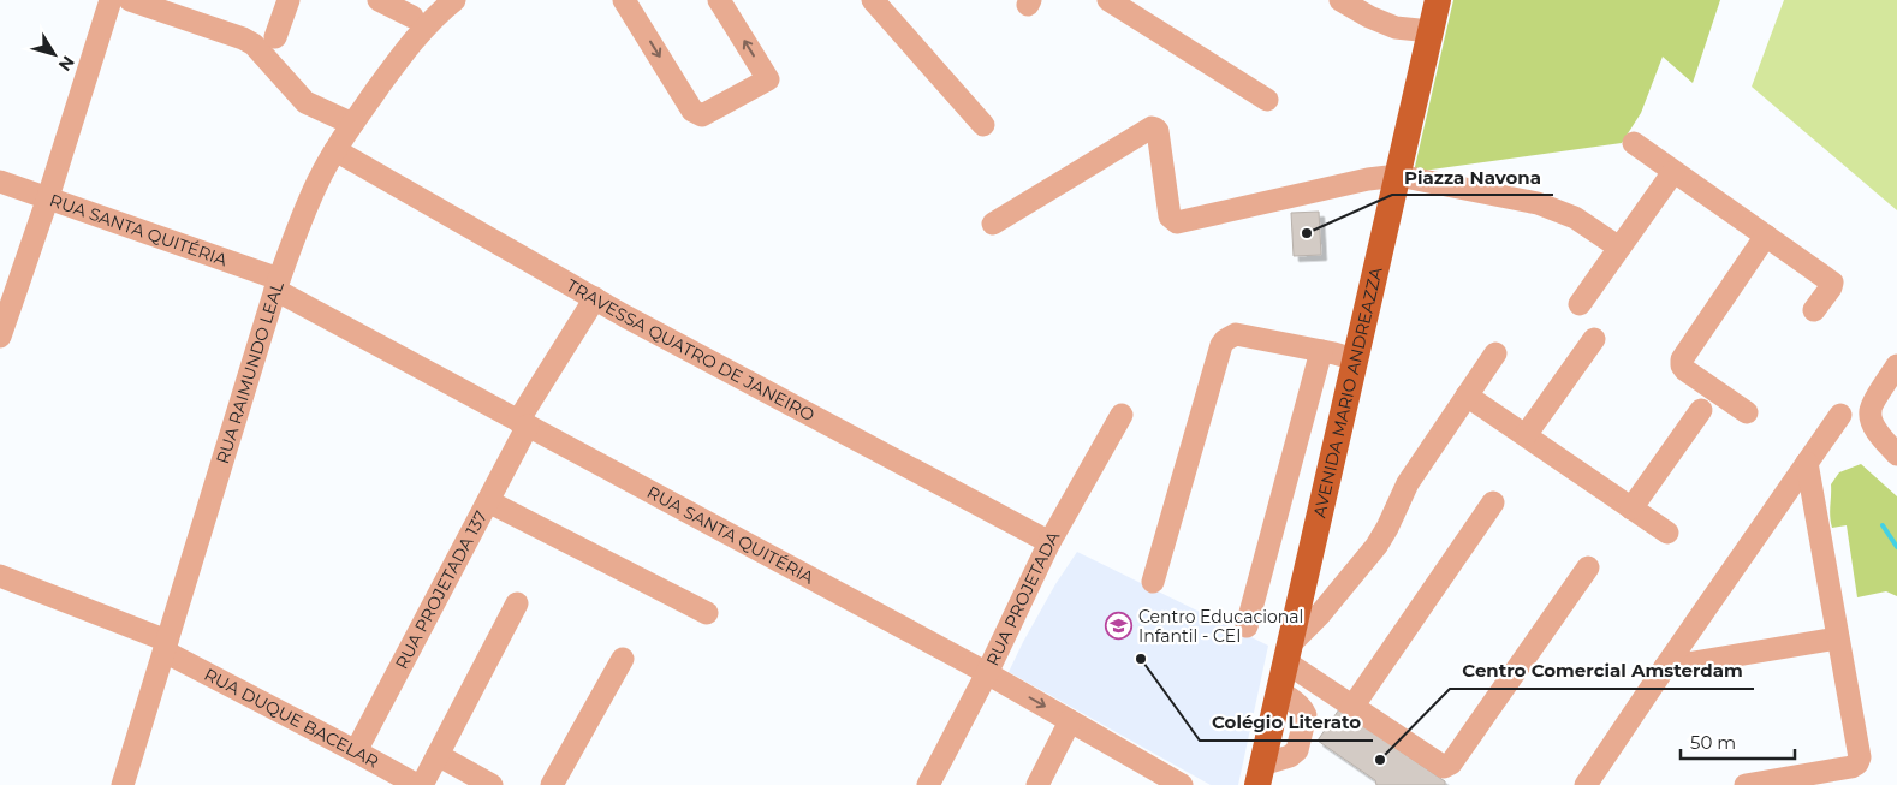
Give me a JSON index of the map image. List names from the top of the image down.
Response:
{
  "streets": {
    "main road": ["AVENIDA MARIO ANDREAZZA"],
    "street": [
      "RUA SANTA QUITÉRIA",
      "TRAVESSA QUATRO DE JANEIRO",
      "RUA RAIMUNDO LEAL",
      "RUA PROJETADA 137",
      "RUA PROJETADA",
      "RUA DUQUE BACELAR"
    ]
  },
  "crossings": [
    ["RUA SANTA QUITÉRIA", "RUA RAIMUNDO LEAL"],
    ["RUA SANTA QUITÉRIA", "RUA PROJETADA 137"],
    ["RUA SANTA QUITÉRIA", "RUA PROJETADA"],
    ["TRAVESSA QUATRO DE JANEIRO", "RUA RAIMUNDO LEAL"],
    ["TRAVESSA QUATRO DE JANEIRO", "RUA PROJETADA 137"],
    ["TRAVESSA QUATRO DE JANEIRO", "RUA PROJETADA"],
    ["RUA RAIMUNDO LEAL", "RUA DUQUE BACELAR"],
    ["RUA PROJETADA 137", "RUA DUQUE BACELAR"]
  ],
  "places": {
    "other": ["Piazza Navona", "Colégio Literato", "Centro Comercial Amsterdam"],
    "school or university": ["Centro Educacional Infantil - CEI"]
  },
  "scale_bar": "50 m",
  "north": "bottom right"
}
